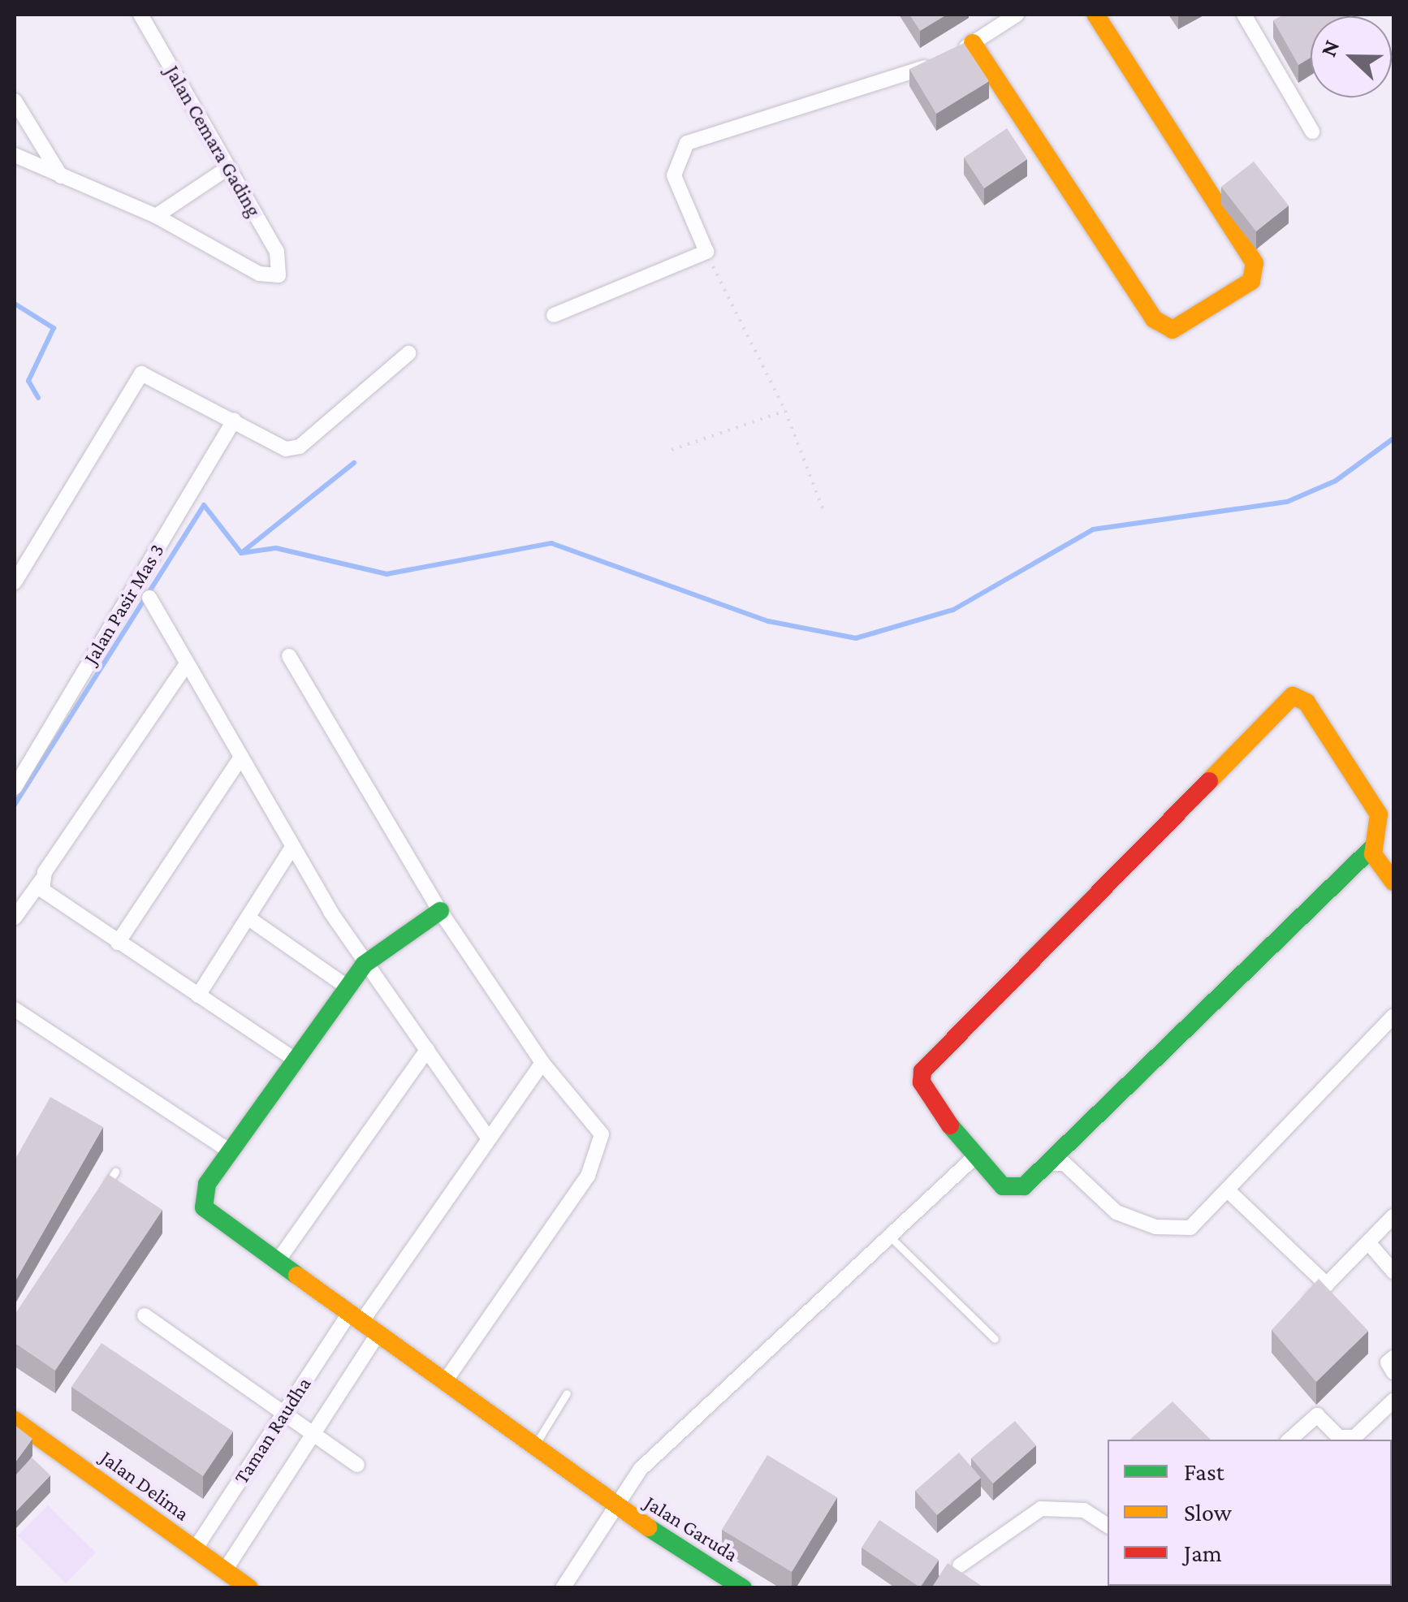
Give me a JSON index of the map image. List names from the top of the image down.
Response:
{
  "streets": {
    "street": [
      "Jalan Cemara Gading",
      "Jalan Pasir Mas 3",
      "Taman Raudha",
      "Jalan Delima",
      "Jalan Garuda"
    ]
  },
  "crossings": [
    ["Taman Raudha", "Jalan Delima"]
  ],
  "legend": ["Fast", "Slow", "Jam"],
  "north": "left"
}
